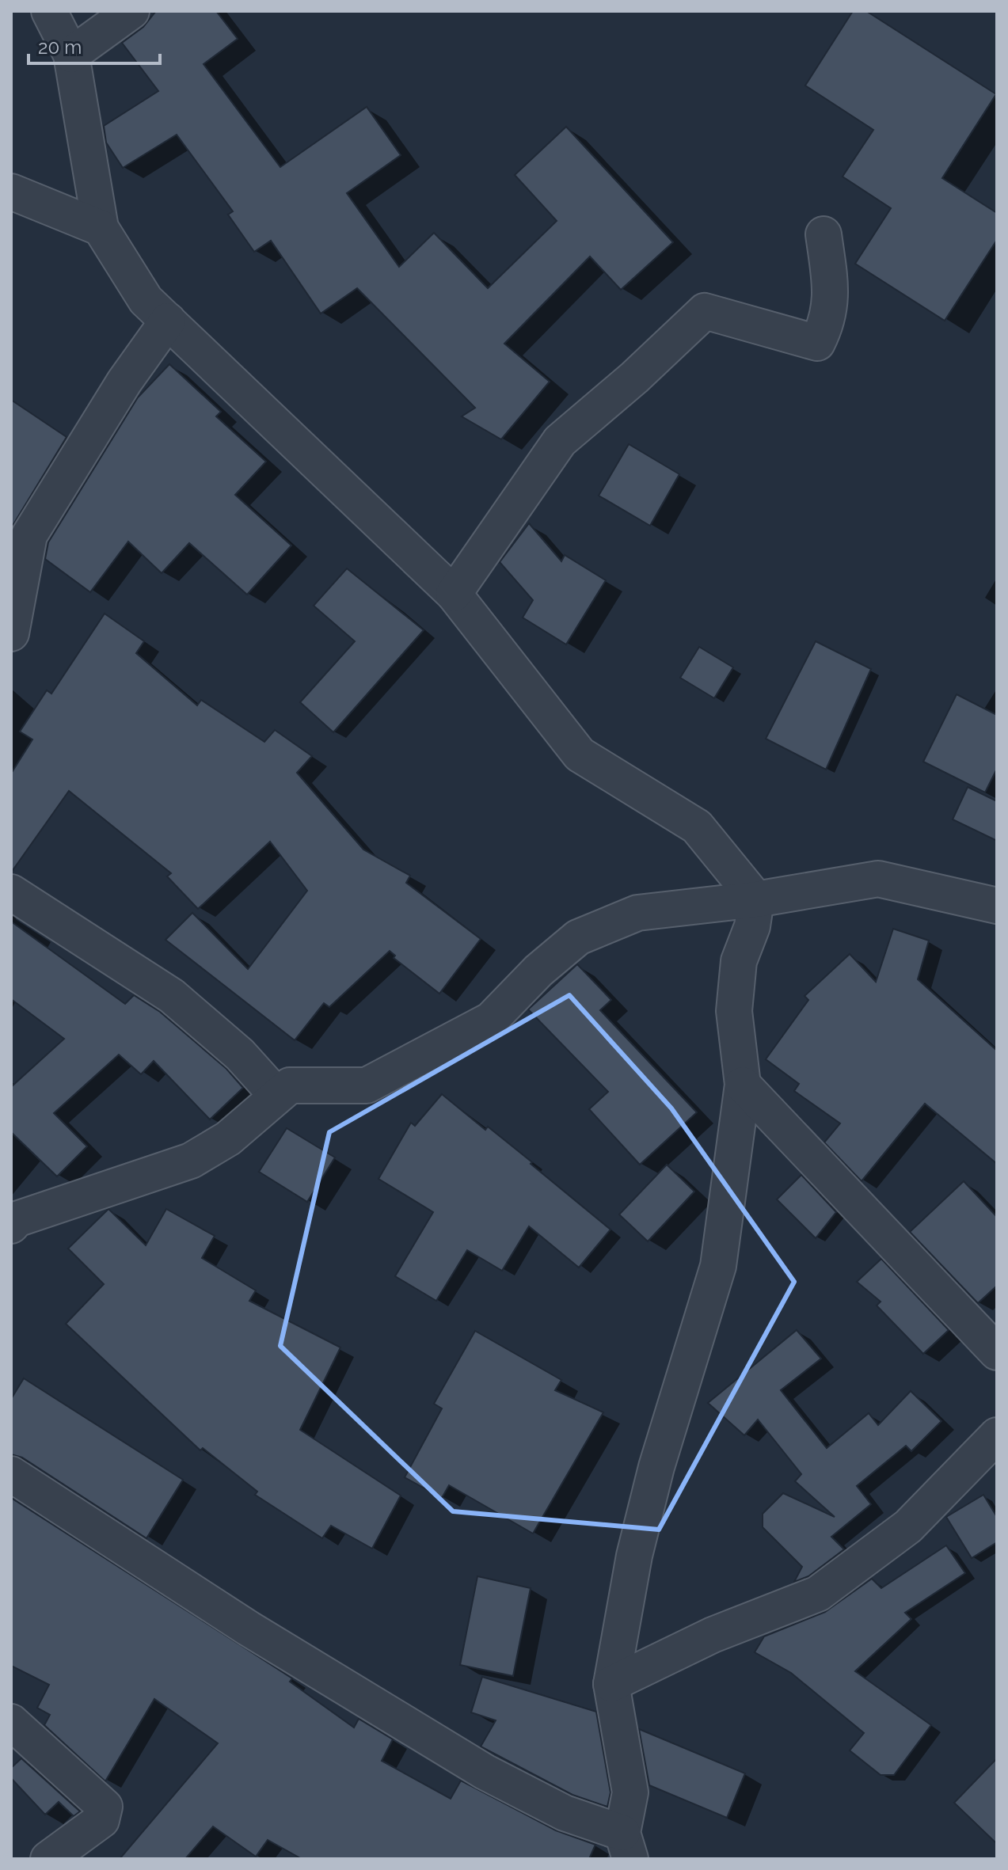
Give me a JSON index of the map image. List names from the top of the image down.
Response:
{
  "scale_bar": "20 m"
}
